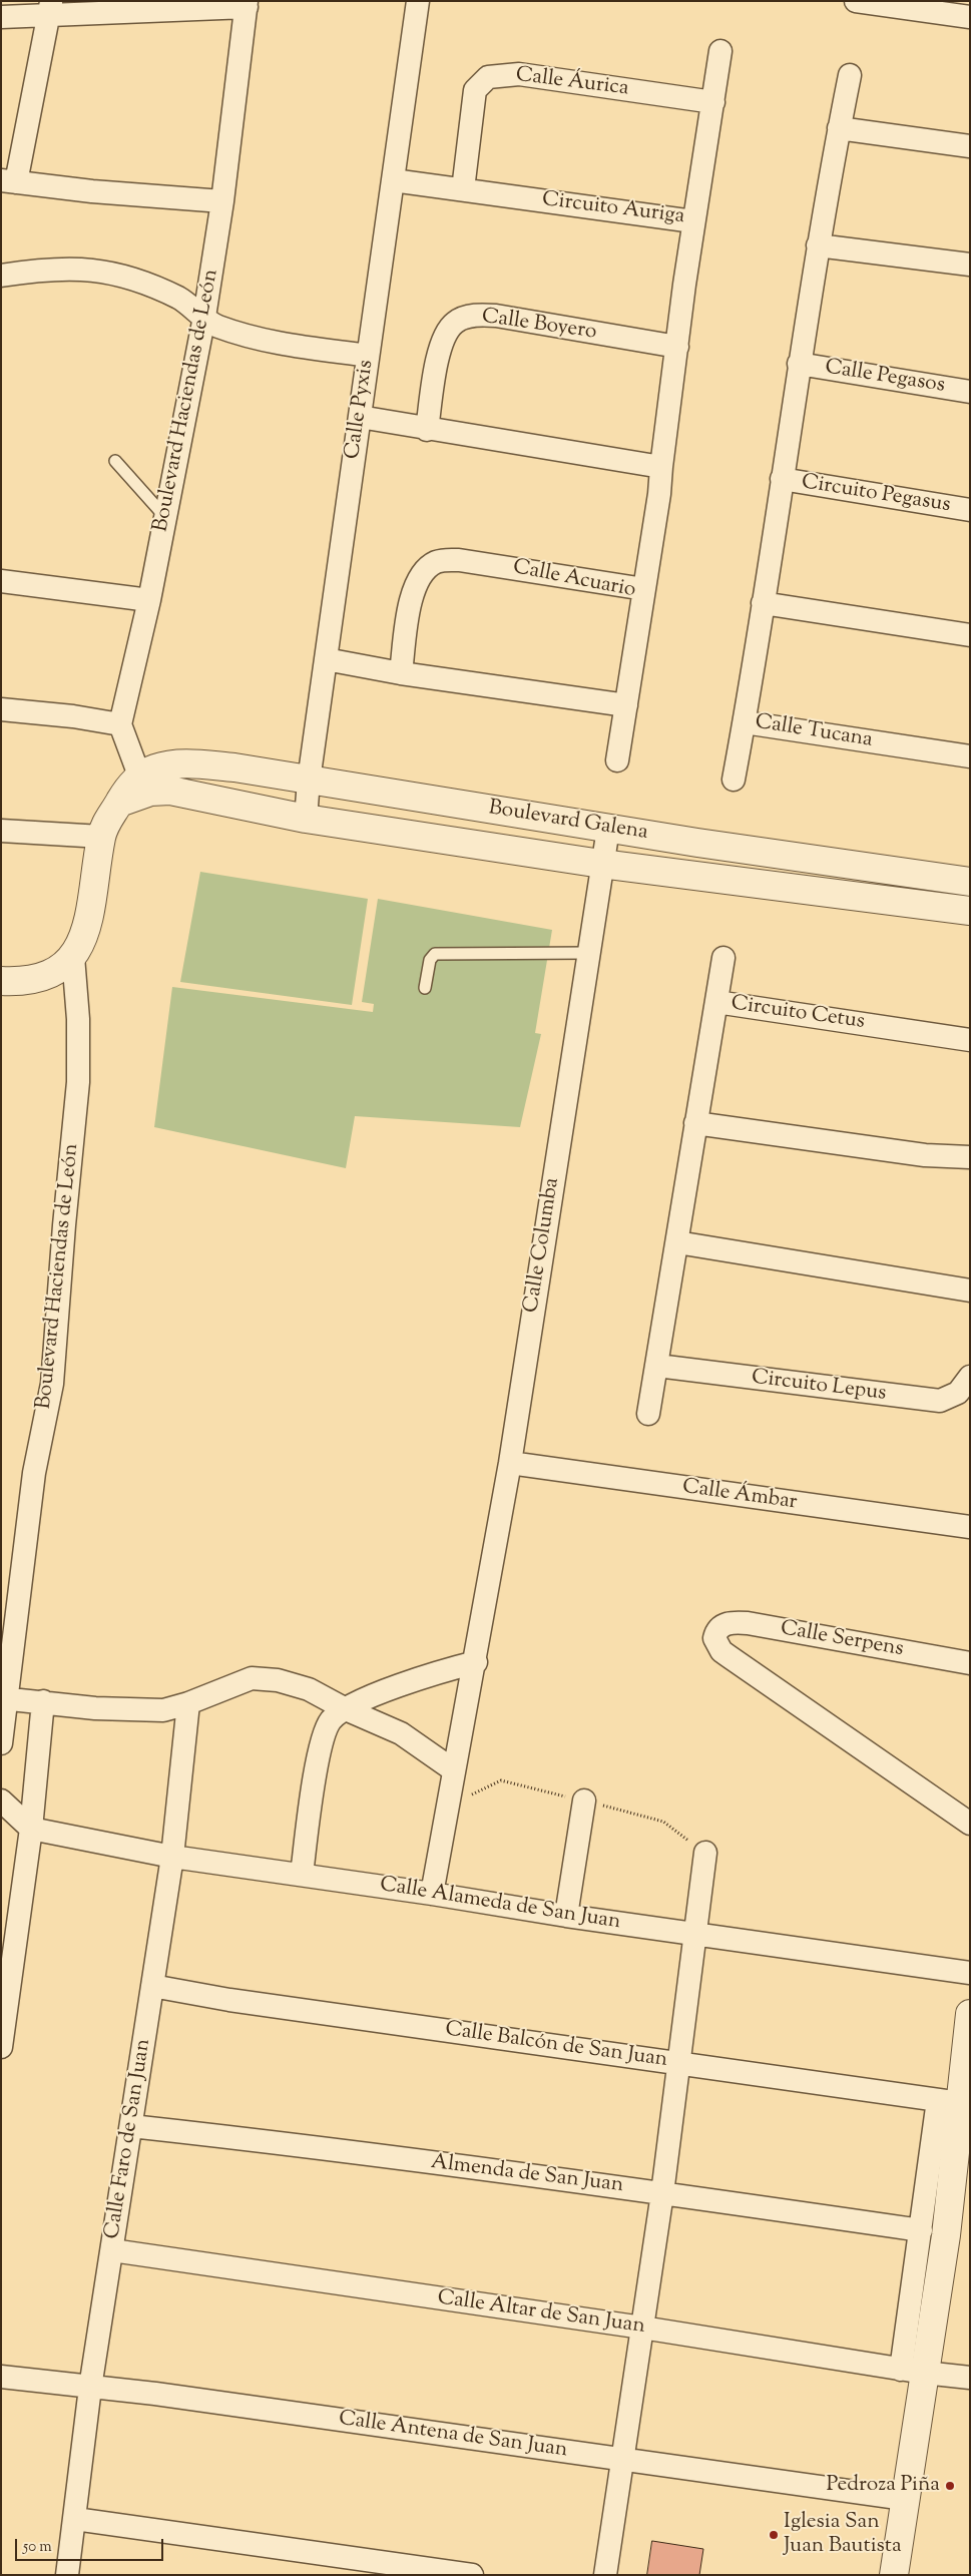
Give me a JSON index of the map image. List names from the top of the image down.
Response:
{
  "streets": {
    "street": [
      "Calle Áurica",
      "Circuito Auriga",
      "Calle Boyero",
      "Calle Pegasos",
      "Boulevard Haciendas de León",
      "Calle Pyxis",
      "Circuito Pegasus",
      "Calle Acuario",
      "Calle Tucana",
      "Boulevard Galena",
      "Circuito Cetus",
      "Calle Columba",
      "Circuito Lepus",
      "Calle Ámbar",
      "Calle Serpens",
      "Calle Alameda de San Juan",
      "Calle Balcón de San Juan",
      "Calle Faro de San Juan",
      "Almenda de San Juan",
      "Calle Altar de San Juan",
      "Calle Antena de San Juan"
    ]
  },
  "crossings": [
    ["Calle Áurica", "Circuito Auriga"],
    ["Circuito Auriga", "Calle Pyxis"],
    ["Calle Pegasos", "Circuito Pegasus"],
    ["Calle Pyxis", "Boulevard Galena"],
    ["Circuito Pegasus", "Calle Tucana"],
    ["Boulevard Galena", "Calle Columba"],
    ["Circuito Cetus", "Circuito Lepus"],
    ["Calle Columba", "Calle Ámbar"],
    ["Calle Columba", "Calle Alameda de San Juan"],
    ["Calle Alameda de San Juan", "Calle Faro de San Juan"],
    ["Calle Balcón de San Juan", "Calle Faro de San Juan"],
    ["Calle Faro de San Juan", "Almenda de San Juan"],
    ["Calle Faro de San Juan", "Calle Altar de San Juan"],
    ["Calle Faro de San Juan", "Calle Antena de San Juan"]
  ],
  "places": ["Pedroza Piña", "Iglesia San Juan Bautista"],
  "scale_bar": "50 m"
}
